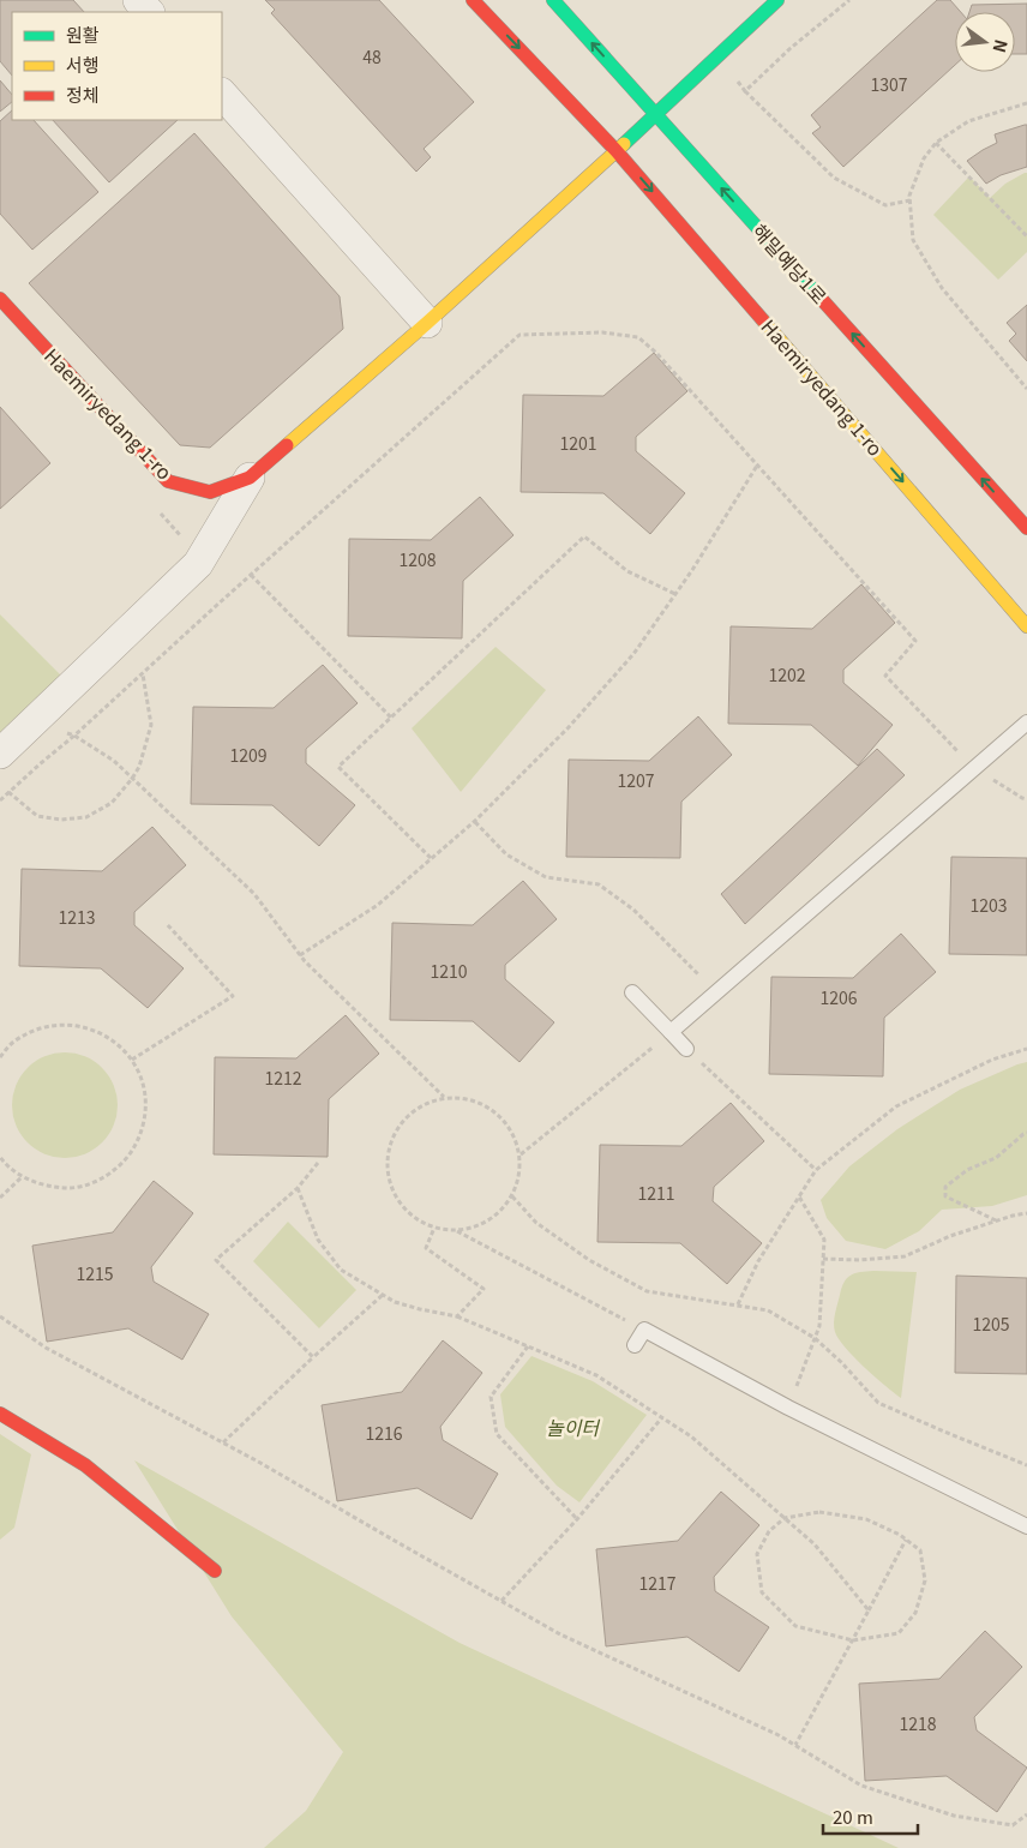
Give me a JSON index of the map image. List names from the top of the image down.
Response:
{
  "streets": {
    "street": ["해밀예당1로", "Haemiryedang 1-ro"]
  },
  "one_way": ["해밀예당1로", "Haemiryedang 1-ro"],
  "parks": ["놀이터"],
  "house_numbers": [
    "48",
    "1307",
    "1201",
    "1208",
    "1202",
    "1209",
    "1207",
    "1203",
    "1213",
    "1210",
    "1206",
    "1212",
    "1211",
    "1215",
    "1205",
    "1216",
    "1217",
    "1218"
  ],
  "legend": ["원활", "서행", "정체"],
  "scale_bar": "20 m",
  "north": "right"
}
